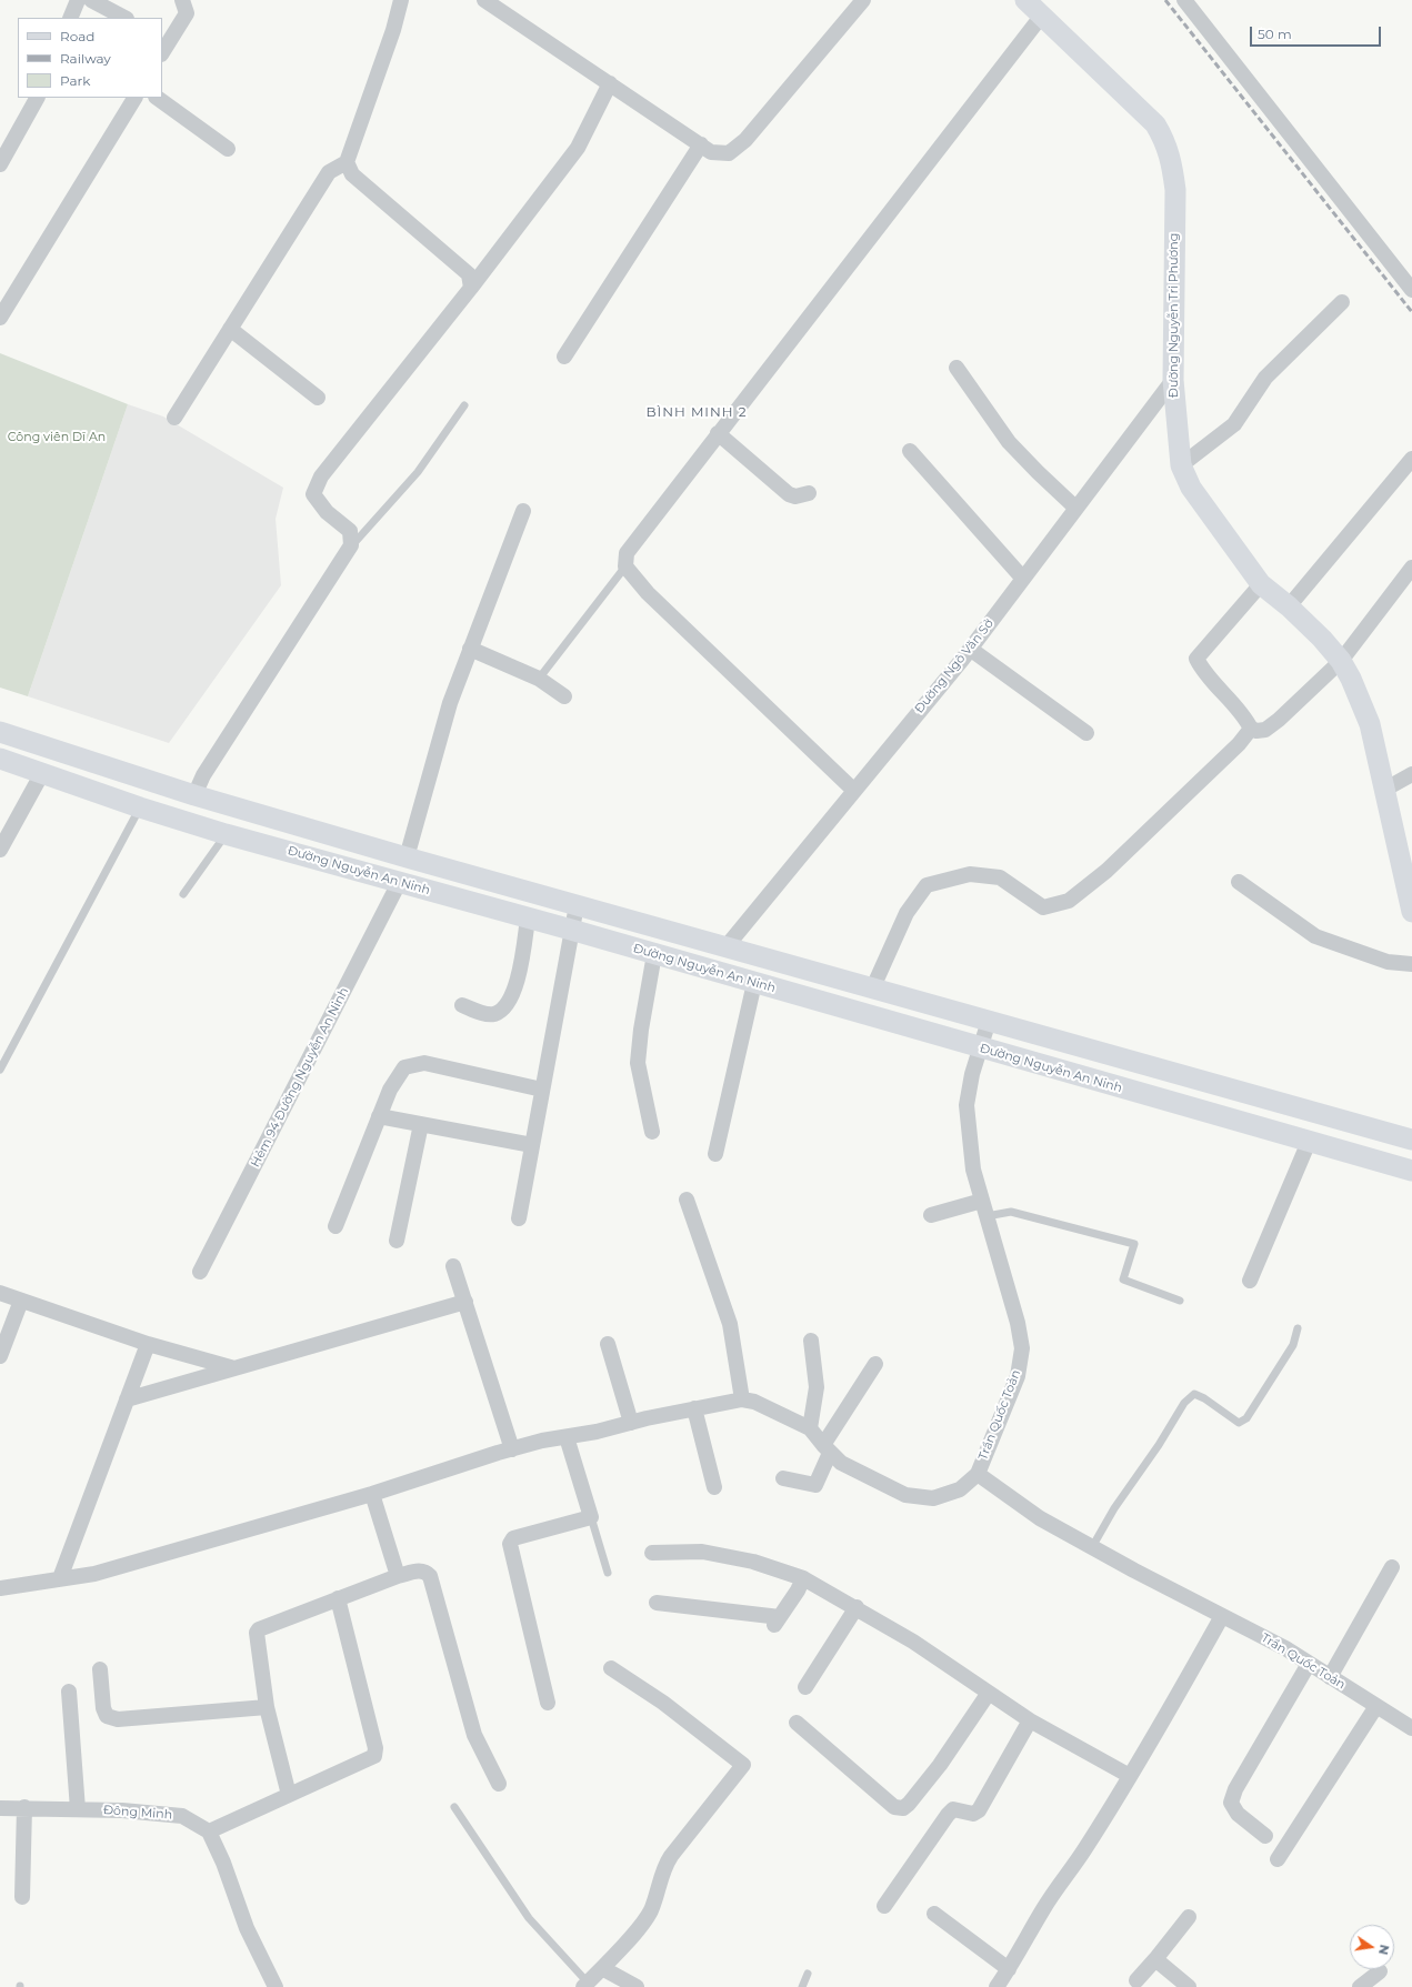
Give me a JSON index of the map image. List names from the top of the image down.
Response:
{
  "streets": {
    "main road": ["Đường Nguyễn Tri Phương", "Đường Nguyễn An Ninh"],
    "street": [
      "Đường Ngô Văn Sở",
      "Hẻm 94 Đường Nguyễn An Ninh",
      "Trần Quốc Toản",
      "Đông Minh"
    ]
  },
  "crossings": [
    ["Đường Nguyễn Tri Phương", "Đường Ngô Văn Sở"],
    ["Đường Nguyễn An Ninh", "Hẻm 94 Đường Nguyễn An Ninh"],
    ["Đường Nguyễn An Ninh", "Trần Quốc Toản"]
  ],
  "districts": ["BÌNH MINH 2"],
  "parks": ["Công viên Dĩ An"],
  "legend": ["Road", "Railway", "Park"],
  "scale_bar": "50 m",
  "north": "right"
}
